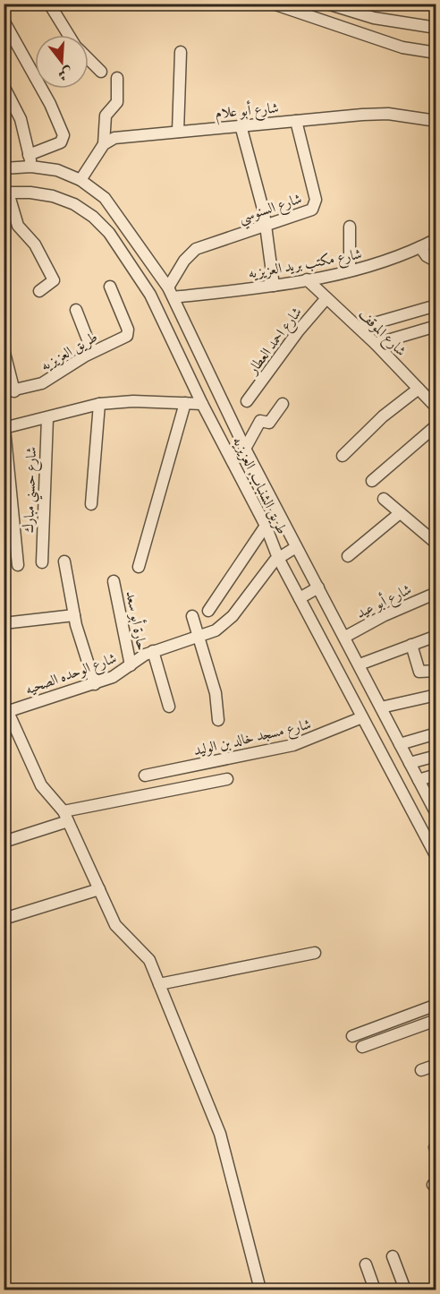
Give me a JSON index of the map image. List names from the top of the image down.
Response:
{
  "streets": {
    "street": [
      "شارع أبو علام",
      "شارع السنوسي",
      "شارع مكتب بريد العزيزيه",
      "شارع الموقف",
      "شارع احمد العطار",
      "طريق العزيزيه",
      "طريق الشنباب, العزيزيه",
      "شارع حسني مبارك",
      "شارع أبو عيد",
      "حارة أبو سعد",
      "شارع الوحده الصحيه",
      "شارع مسجد خالد بن الوليد"
    ]
  },
  "crossings": [
    ["شارع أبو علام", "شارع السنوسي"],
    ["شارع السنوسي", "شارع مكتب بريد العزيزيه"],
    ["شارع السنوسي", "طريق الشنباب, العزيزيه"],
    ["شارع مكتب بريد العزيزيه", "شارع الموقف"],
    ["شارع مكتب بريد العزيزيه", "طريق الشنباب, العزيزيه"],
    ["شارع الموقف", "شارع احمد العطار"],
    ["طريق الشنباب, العزيزيه", "شارع أبو عيد"],
    ["طريق الشنباب, العزيزيه", "شارع الوحده الصحيه"],
    ["طريق الشنباب, العزيزيه", "شارع مسجد خالد بن الوليد"],
    ["حارة أبو سعد", "شارع الوحده الصحيه"]
  ],
  "north": "bottom"
}
